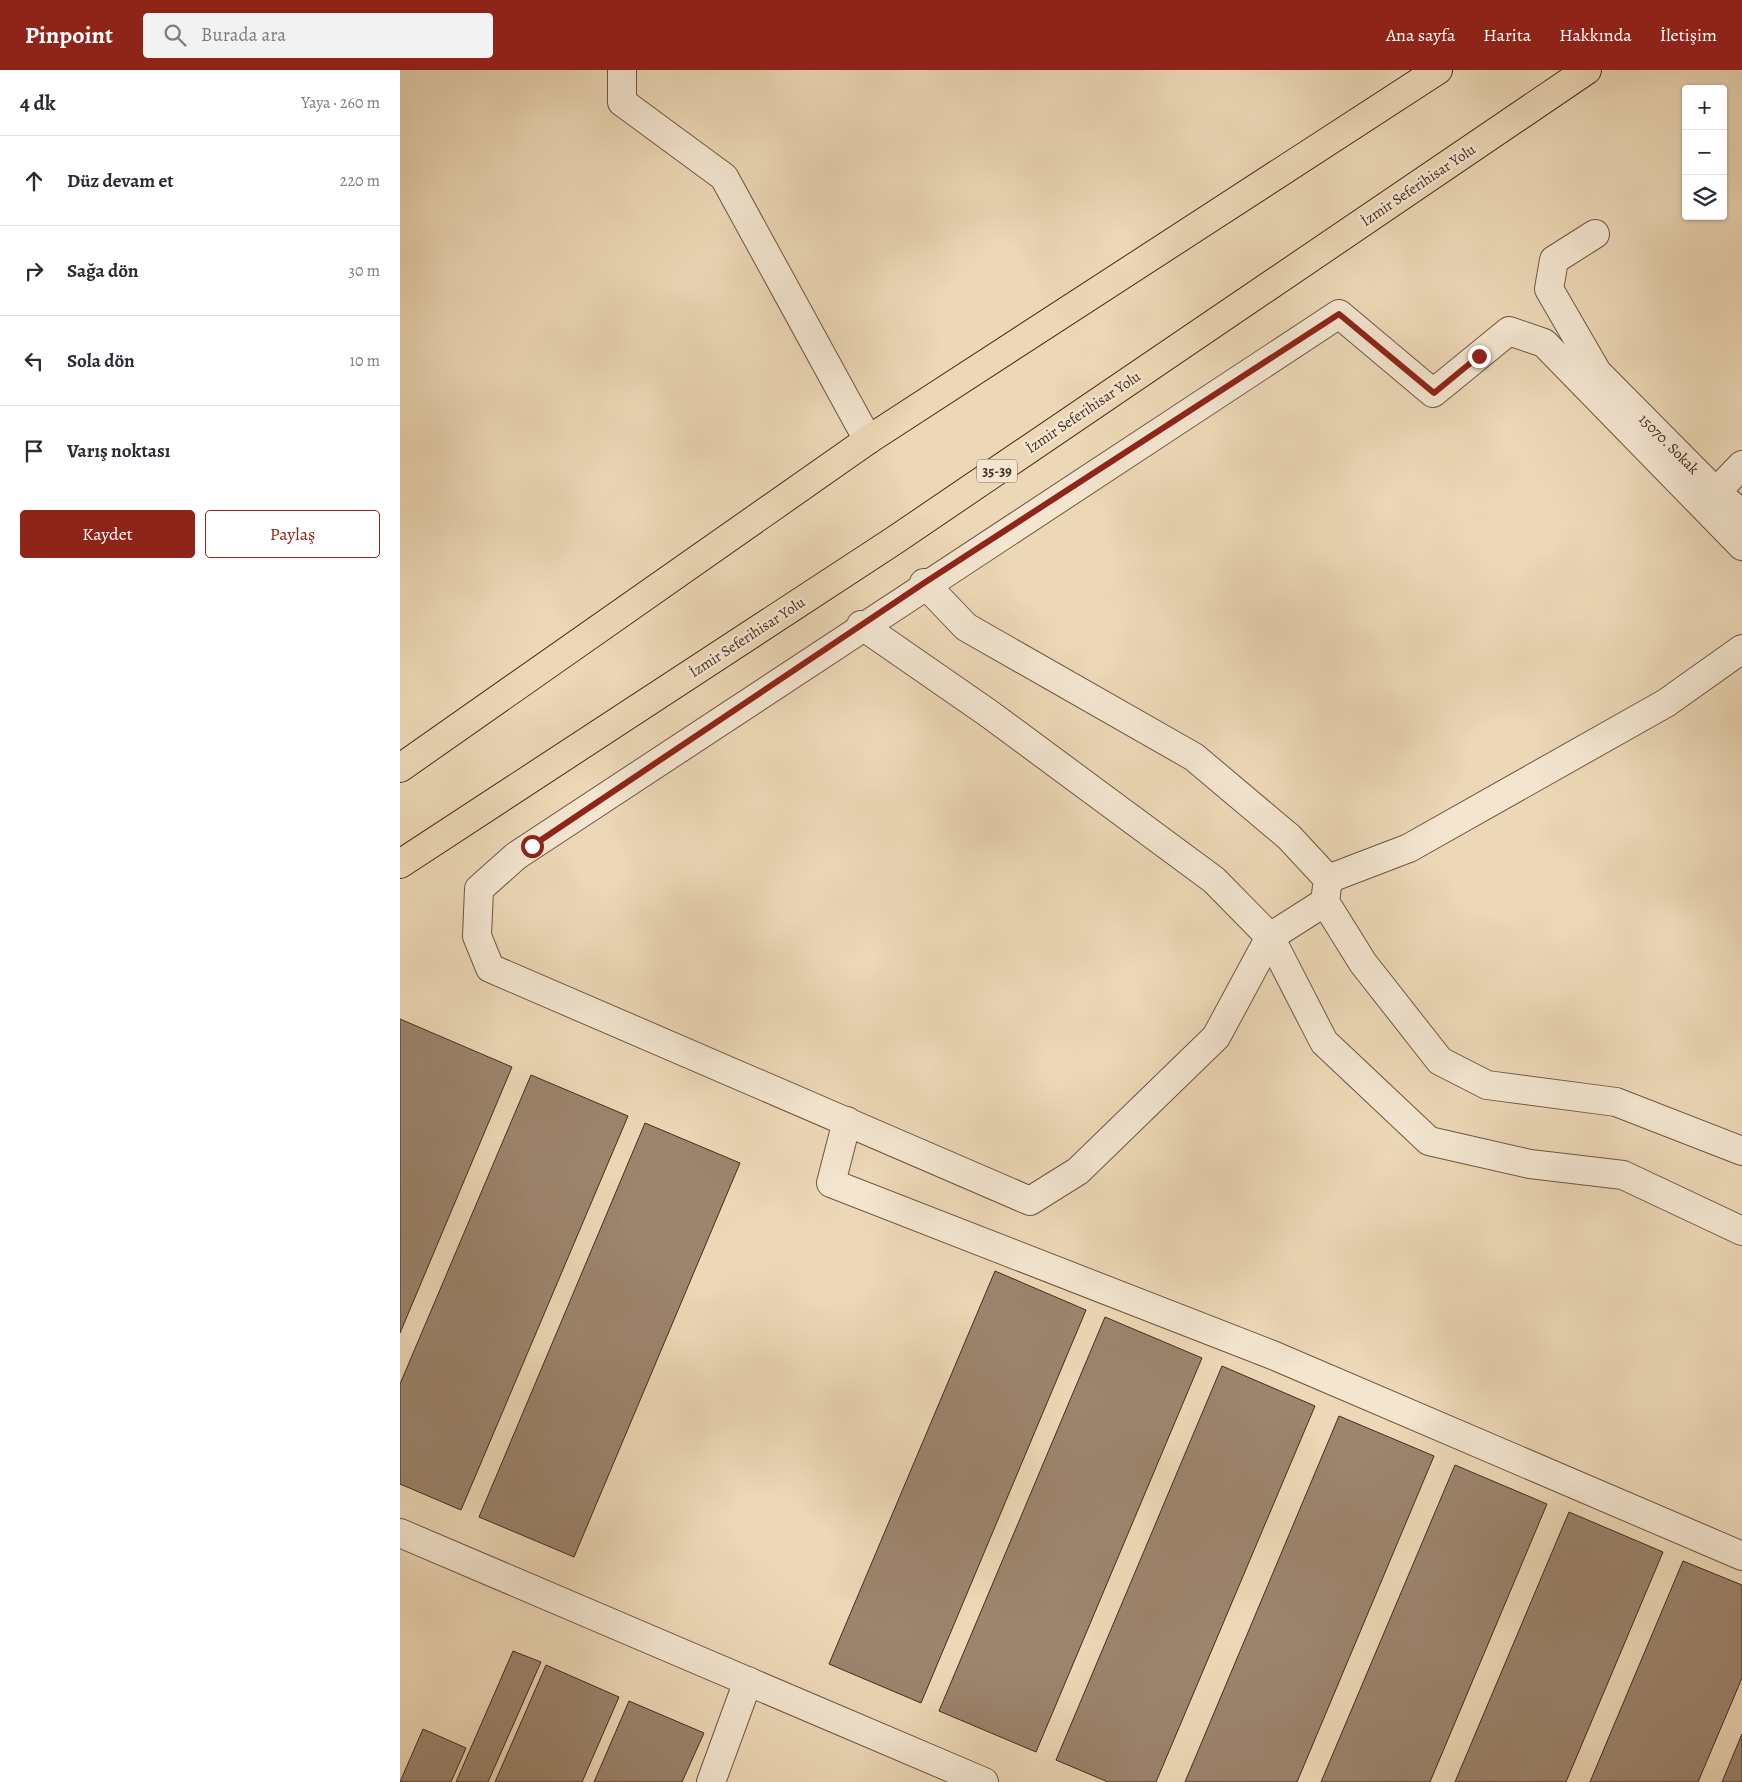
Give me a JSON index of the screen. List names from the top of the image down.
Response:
{
  "streets": {
    "main road": ["İzmir Seferihisar Yolu", "35-39"],
    "street": ["15070. Sokak"]
  },
  "page": {
    "header": "Pinpoint",
    "search": "Burada ara",
    "nav": [
      "Ana sayfa",
      "Harita",
      "Hakkında",
      "İletişim"
    ],
    "heading": ["4 dk", "Yaya · 260 m"],
    "map_buttons": ["+", "−"],
    "list": [
      ["Düz devam et", "220 m"],
      ["Sağa dön", "30 m"],
      ["Sola dön", "10 m"],
      "Varış noktası"
    ],
    "buttons": ["Kaydet", "Paylaş"]
  }
}
